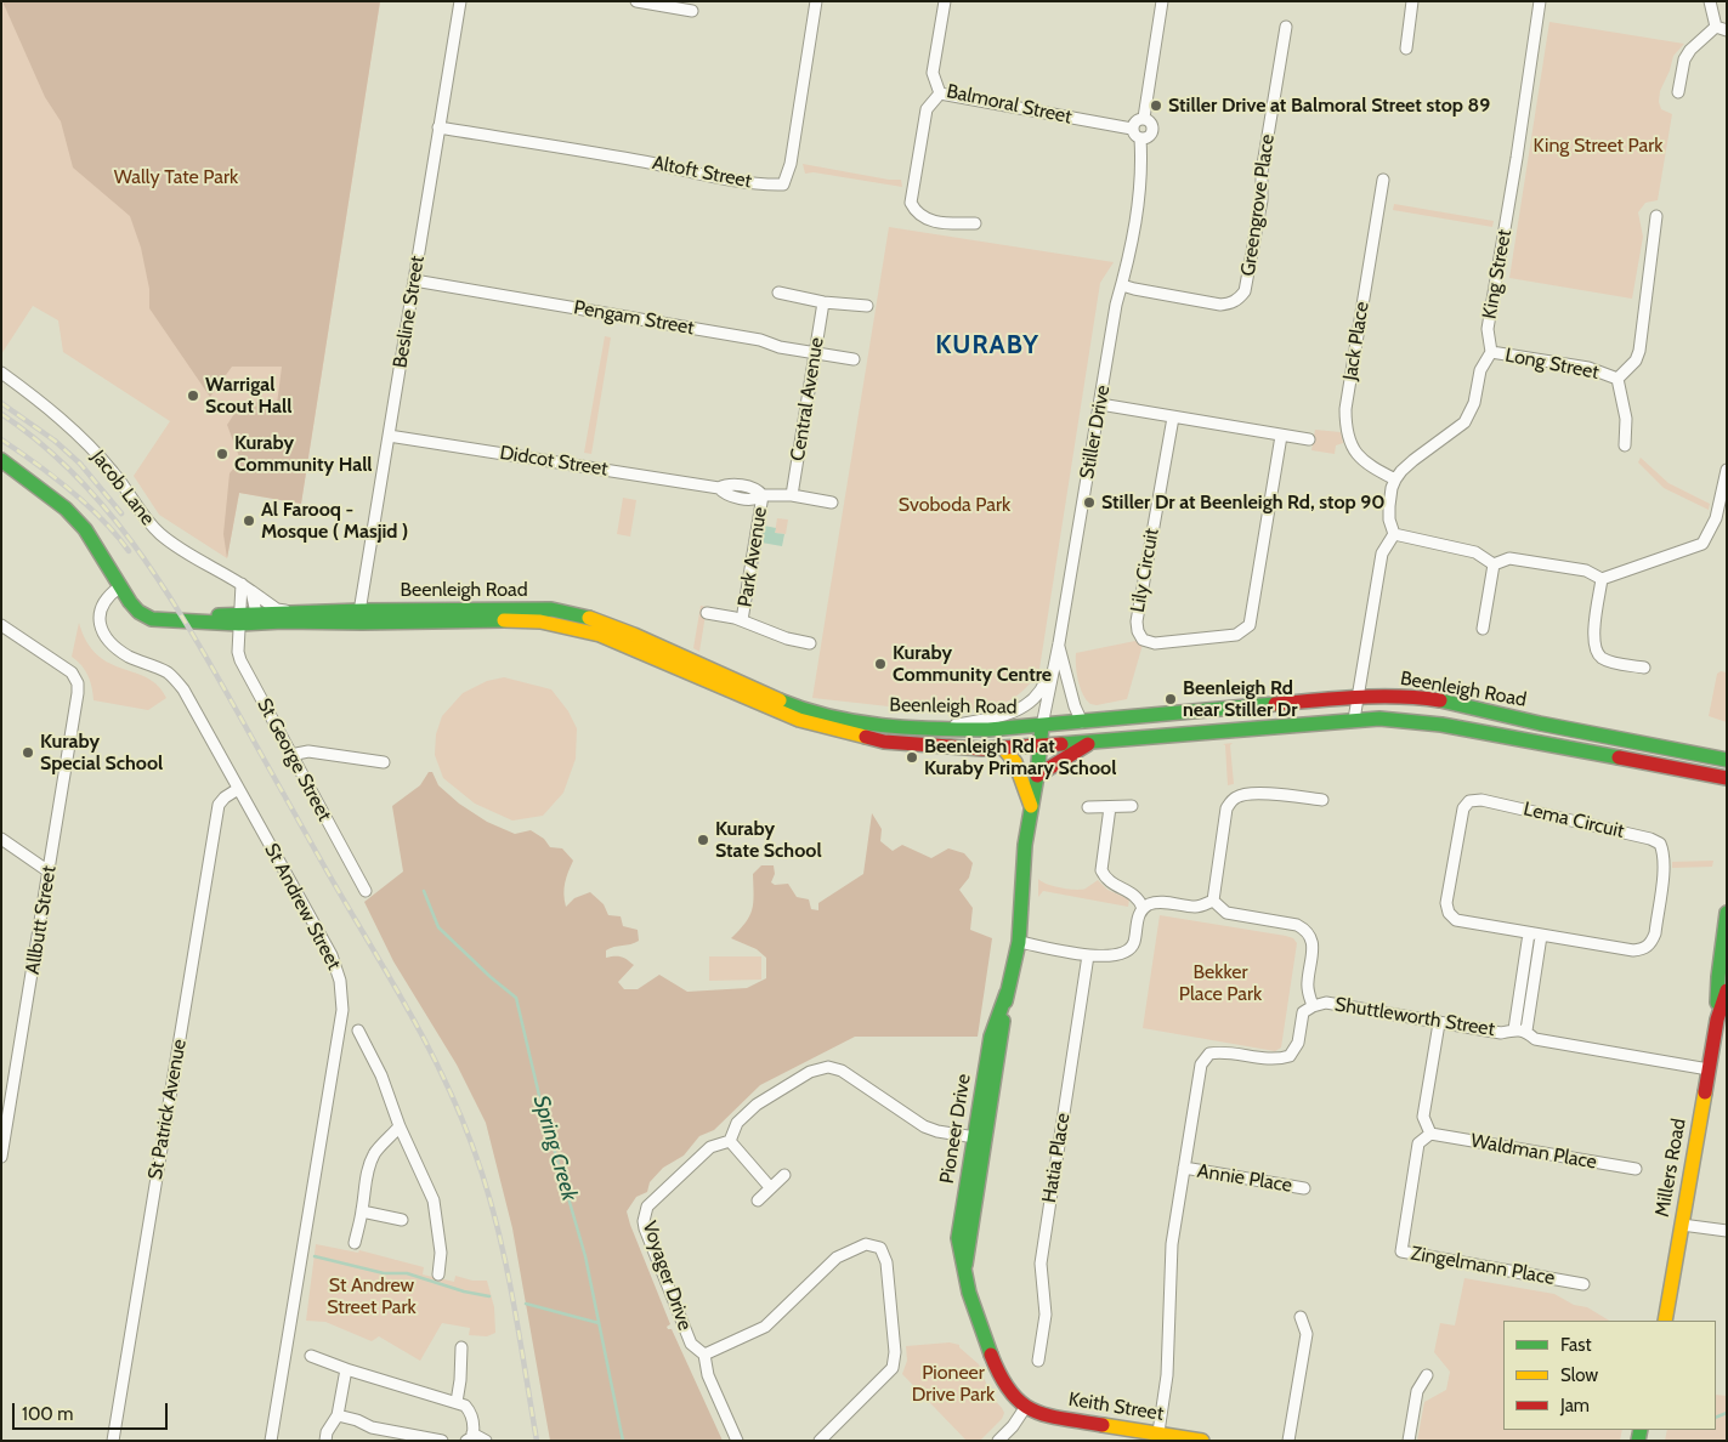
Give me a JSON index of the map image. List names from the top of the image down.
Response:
{
  "streets": {
    "main road": [
      "Beenleigh Road",
      "Pioneer Drive",
      "Millers Road",
      "Keith Street"
    ],
    "street": [
      "Balmoral Street",
      "Altoft Street",
      "Greengrove Place",
      "King Street",
      "Besline Street",
      "Pengam Street",
      "Jack Place",
      "Long Street",
      "Central Avenue",
      "Stiller Drive",
      "Didcot Street",
      "Jacob Lane",
      "Park Avenue",
      "Lily Circuit",
      "St George Street",
      "Lema Circuit",
      "St Andrew Street",
      "Allbutt Street",
      "Shuttleworth Street",
      "St Patrick Avenue",
      "Waldman Place",
      "Hatia Place",
      "Annie Place",
      "Zingelmann Place",
      "Voyager Drive"
    ]
  },
  "crossings": [
    ["Balmoral Street", "Stiller Drive"],
    ["Altoft Street", "Besline Street"],
    ["Greengrove Place", "Stiller Drive"],
    ["King Street", "Jack Place"],
    ["King Street", "Long Street"],
    ["Besline Street", "Pengam Street"],
    ["Besline Street", "Didcot Street"],
    ["Besline Street", "Beenleigh Road"],
    ["Pengam Street", "Central Avenue"],
    ["Central Avenue", "Didcot Street"],
    ["Stiller Drive", "Beenleigh Road"],
    ["Stiller Drive", "Pioneer Drive"],
    ["Didcot Street", "Park Avenue"],
    ["Jacob Lane", "Beenleigh Road"],
    ["Jacob Lane", "St George Street"],
    ["Beenleigh Road", "St George Street"],
    ["Beenleigh Road", "St Andrew Street"],
    ["Beenleigh Road", "Pioneer Drive"],
    ["St Andrew Street", "St Patrick Avenue"],
    ["Shuttleworth Street", "Millers Road"],
    ["Shuttleworth Street", "Annie Place"],
    ["Shuttleworth Street", "Keith Street"],
    ["Pioneer Drive", "Keith Street"],
    ["Waldman Place", "Zingelmann Place"]
  ],
  "districts": ["KURABY"],
  "water": ["Spring Creek"],
  "parks": [
    "King Street Park",
    "Wally Tate Park",
    "Svoboda Park",
    "Bekker Place Park",
    "St Andrew Street Park",
    "Pioneer Drive Park"
  ],
  "places": [
    "Stiller Drive at Balmoral Street stop 89",
    "Warrigal Scout Hall",
    "Kuraby Community Hall",
    "Stiller Dr at Beenleigh Rd, stop 90",
    "Al Farooq - Mosque ( Masjid )",
    "Kuraby Community Centre",
    "Beenleigh Rd near Stiller Dr",
    "Kuraby Special School",
    "Beenleigh Rd at Kuraby Primary School",
    "Kuraby State School"
  ],
  "legend": ["Fast", "Slow", "Jam"],
  "scale_bar": "100 m"
}
